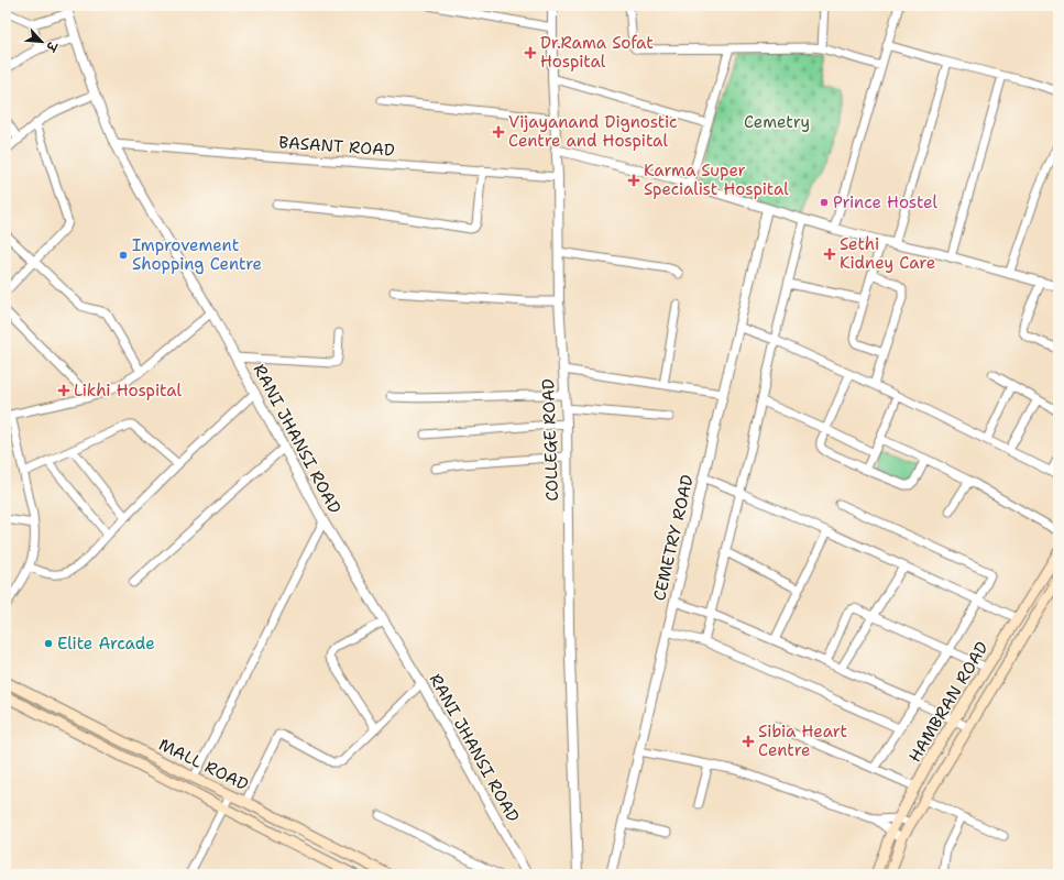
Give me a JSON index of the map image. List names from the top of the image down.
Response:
{
  "streets": {
    "main road": ["HAMBRAN ROAD", "MALL ROAD"],
    "street": [
      "BASANT ROAD",
      "RANI JHANSI ROAD",
      "COLLEGE ROAD",
      "CEMETRY ROAD"
    ]
  },
  "crossings": [
    ["BASANT ROAD", "RANI JHANSI ROAD"],
    ["BASANT ROAD", "COLLEGE ROAD"]
  ],
  "parks": ["Cemetry"],
  "places": {
    "health": [
      "Dr.Rama Sofat Hospital",
      "Vijayanand Dignostic Centre and Hospital",
      "Karma Super Specialist Hospital",
      "Sethi Kidney Care",
      "Likhi Hospital",
      "Sibia Heart Centre"
    ],
    "other": ["Prince Hostel", "Improvement Shopping Centre", "Elite Arcade"]
  },
  "north": "bottom right"
}
